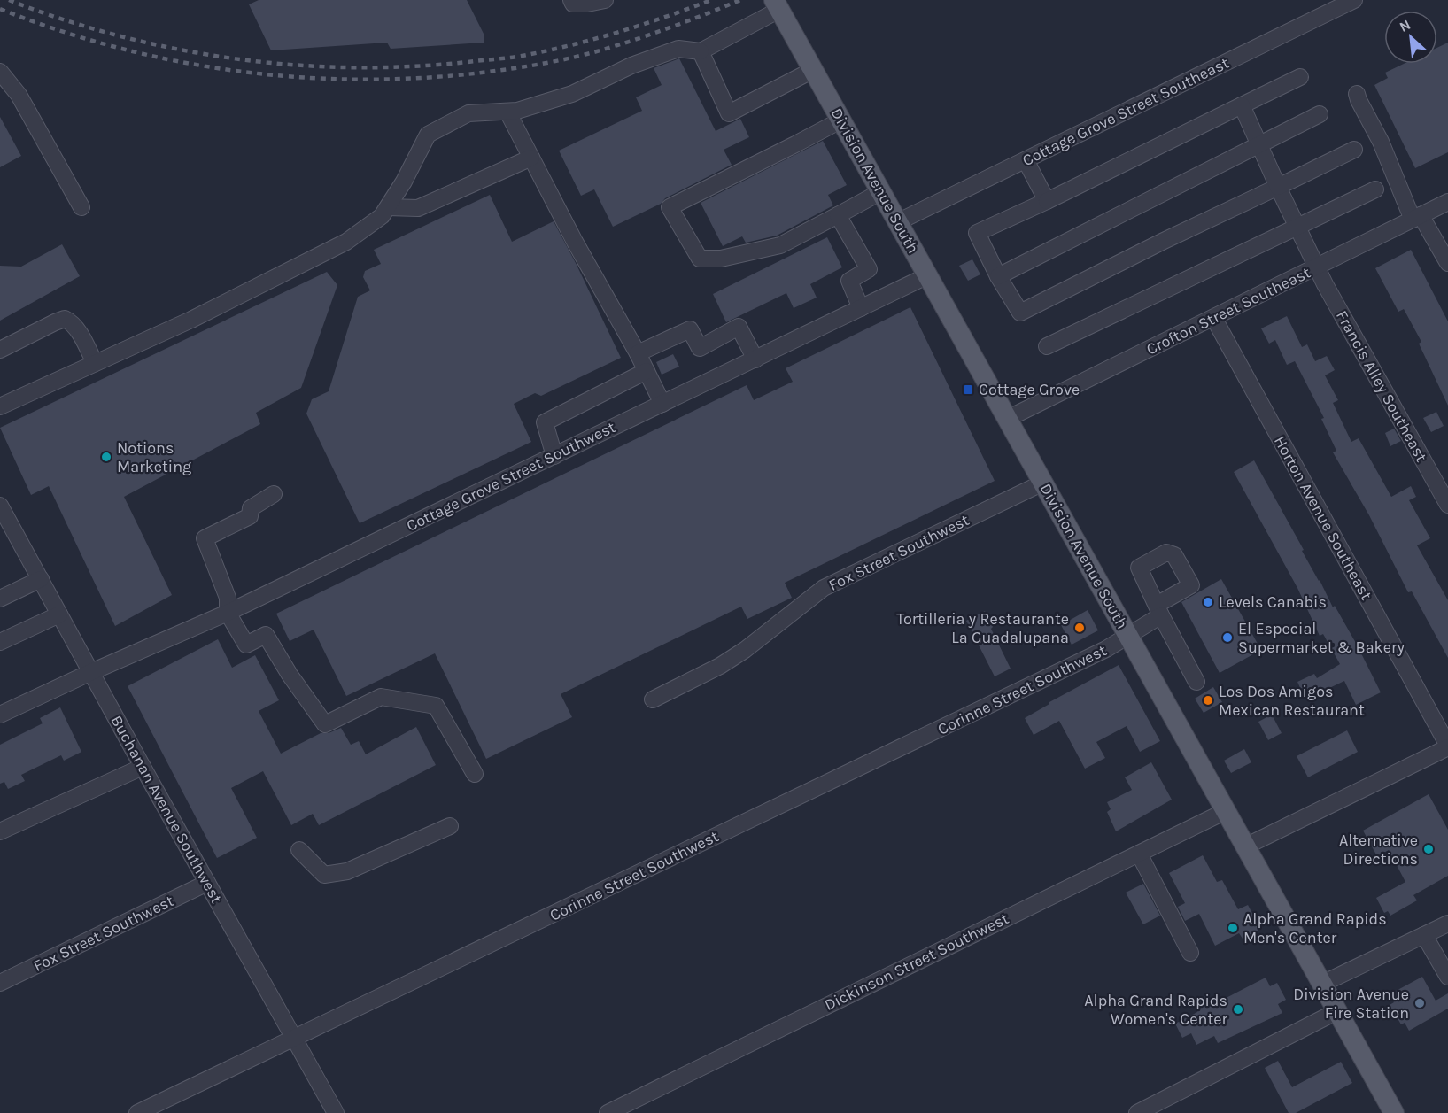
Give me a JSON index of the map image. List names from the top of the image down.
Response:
{
  "streets": {
    "main road": ["Division Avenue South"],
    "street": [
      "Cottage Grove Street Southeast",
      "Crofton Street Southeast",
      "Francis Alley Southeast",
      "Cottage Grove Street Southwest",
      "Horton Avenue Southeast",
      "Fox Street Southwest",
      "Corinne Street Southwest",
      "Buchanan Avenue Southwest",
      "Dickinson Street Southwest"
    ]
  },
  "crossings": [
    ["Cottage Grove Street Southeast", "Division Avenue South"],
    ["Division Avenue South", "Crofton Street Southeast"],
    ["Division Avenue South", "Cottage Grove Street Southwest"],
    ["Division Avenue South", "Fox Street Southwest"],
    ["Division Avenue South", "Corinne Street Southwest"],
    ["Division Avenue South", "Dickinson Street Southwest"],
    ["Crofton Street Southeast", "Francis Alley Southeast"],
    ["Crofton Street Southeast", "Horton Avenue Southeast"],
    ["Cottage Grove Street Southwest", "Buchanan Avenue Southwest"],
    ["Fox Street Southwest", "Buchanan Avenue Southwest"],
    ["Corinne Street Southwest", "Buchanan Avenue Southwest"]
  ],
  "places": {
    "transit": ["Cottage Grove"],
    "other": [
      "Notions Marketing",
      "Levels Canabis",
      "Tortilleria y Restaurante La Guadalupana",
      "El Especial Supermarket & Bakery",
      "Los Dos Amigos Mexican Restaurant",
      "Alternative Directions",
      "Alpha Grand Rapids Men's Center",
      "Division Avenue Fire Station",
      "Alpha Grand Rapids Women's Center"
    ]
  },
  "north": "top left"
}
